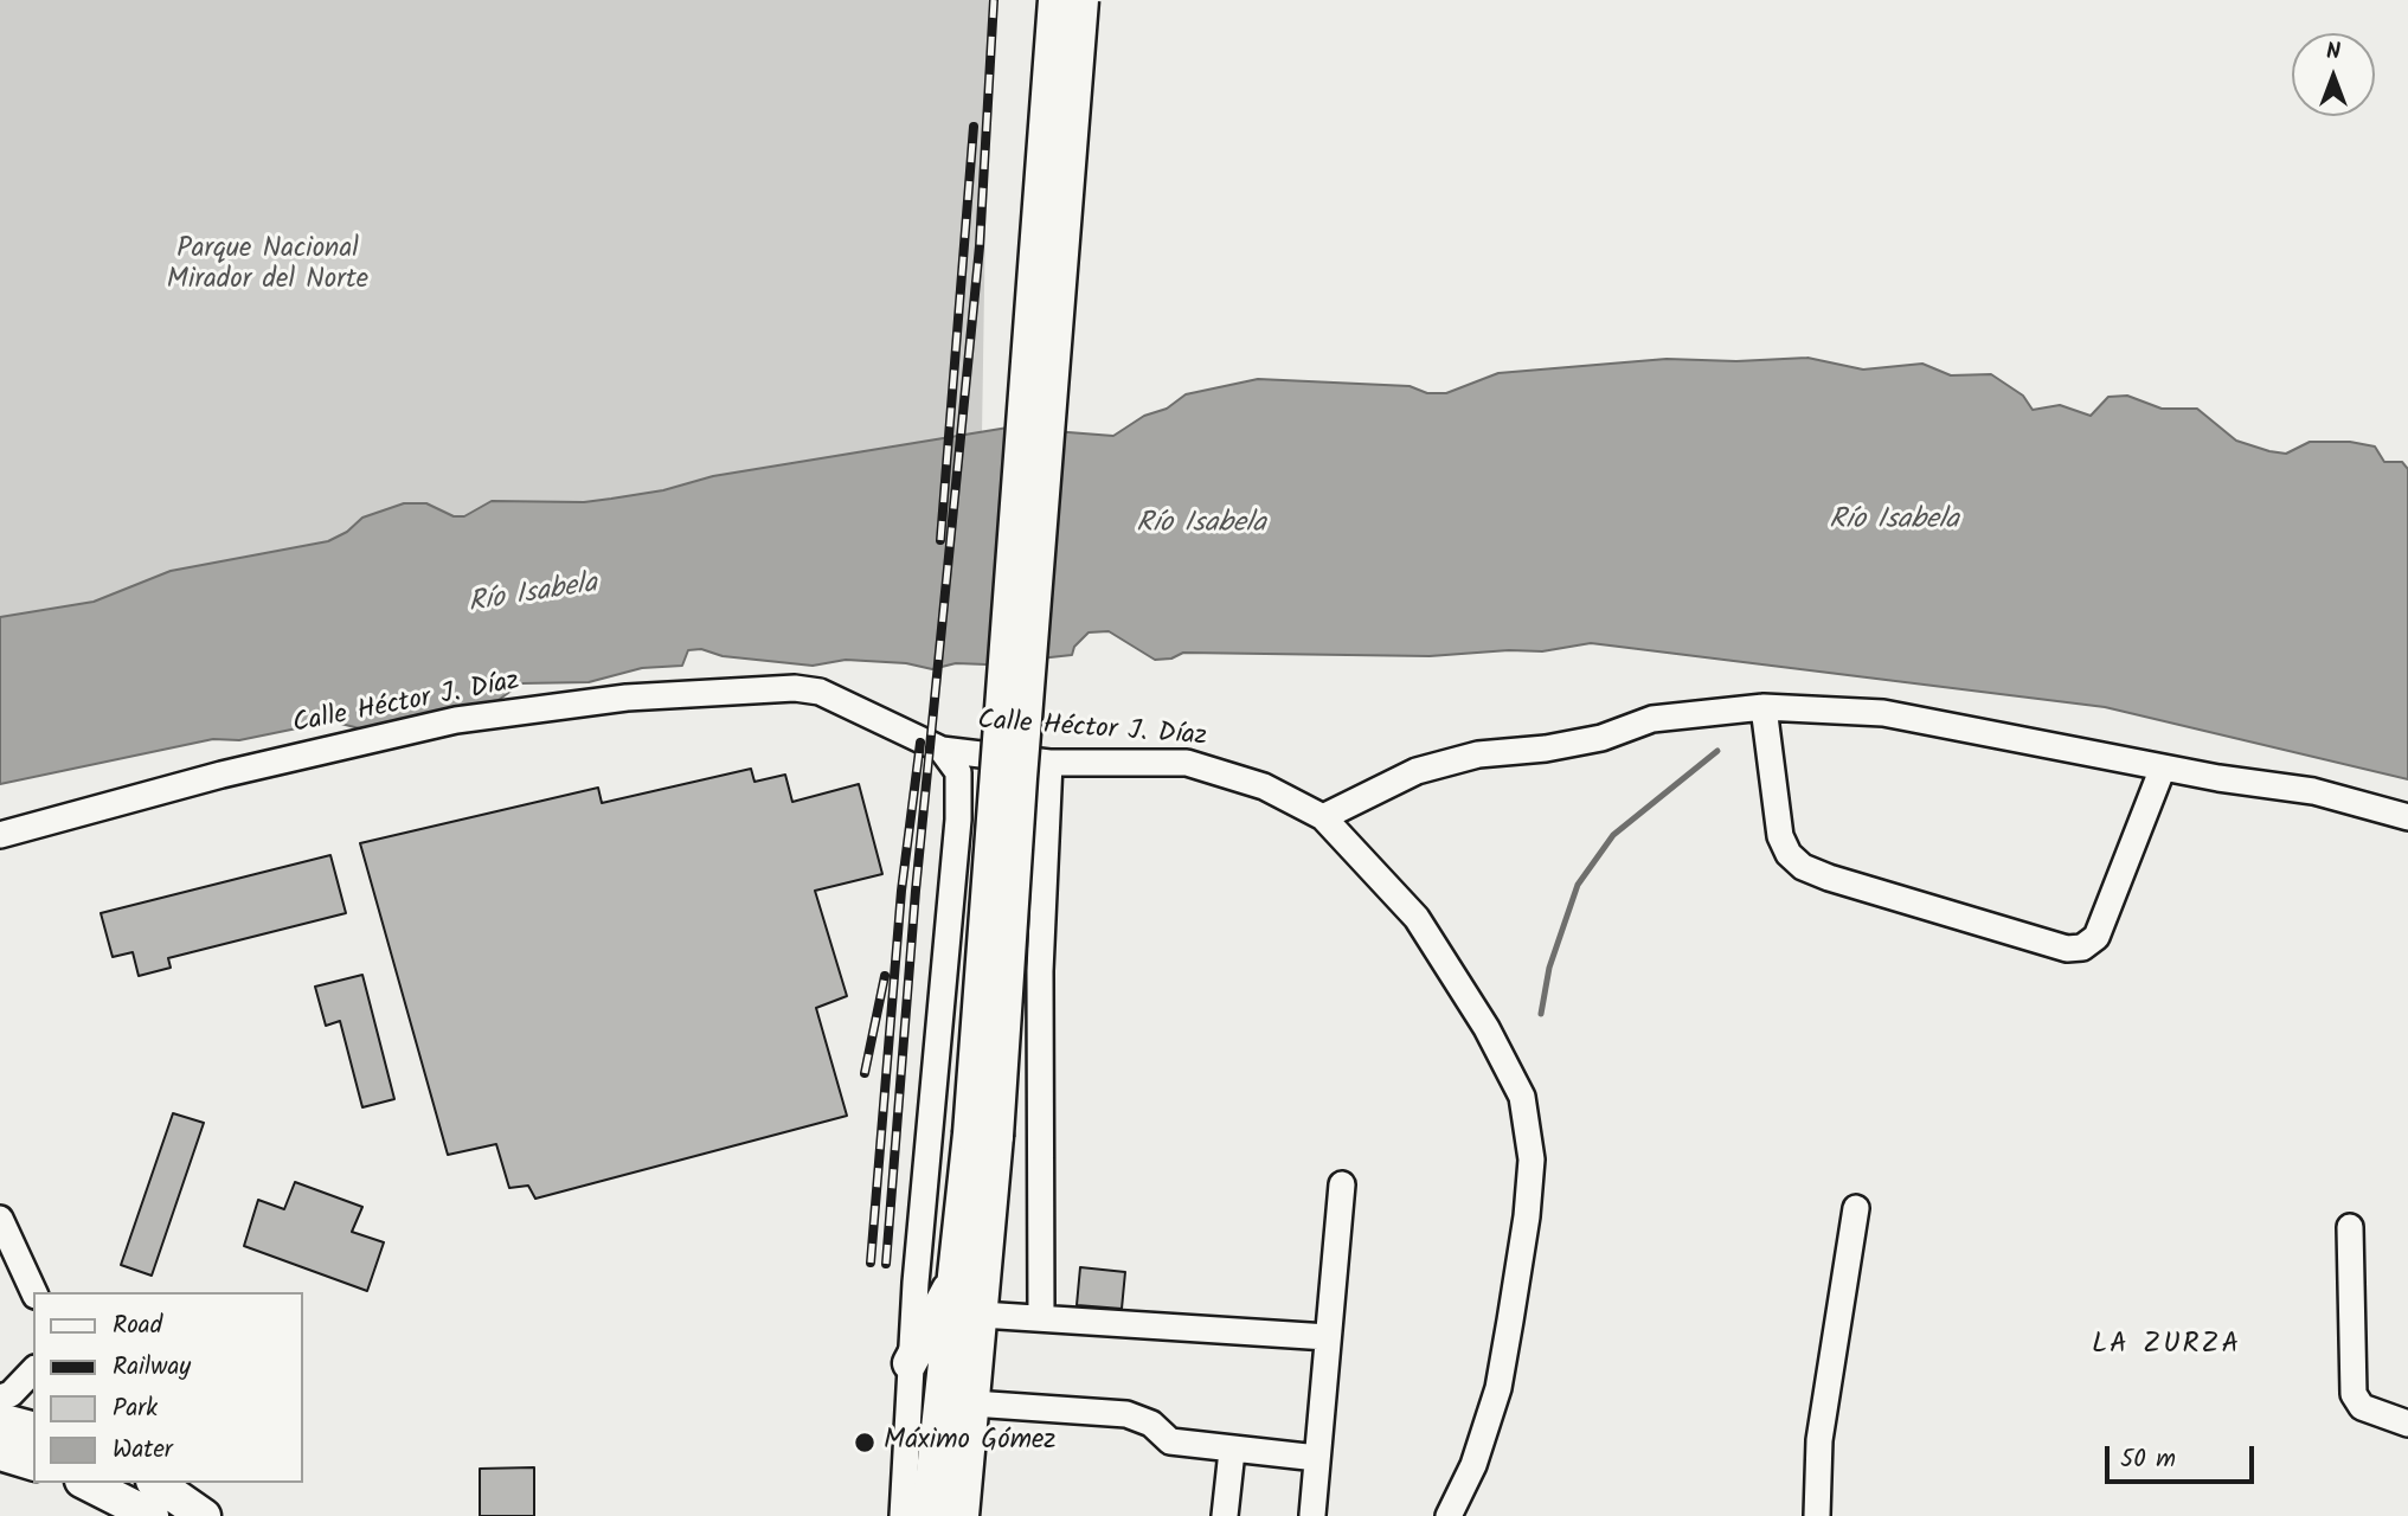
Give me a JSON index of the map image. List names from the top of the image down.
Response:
{
  "streets": {
    "street": ["Calle Héctor J. Díaz"]
  },
  "districts": ["LA ZURZA"],
  "water": ["Río Isabela"],
  "parks": ["Parque Nacional Mirador del Norte"],
  "places": ["Máximo Gómez"],
  "legend": [
    "Road",
    "Railway",
    "Park",
    "Water"
  ],
  "scale_bar": "50 m",
  "north": "top"
}
